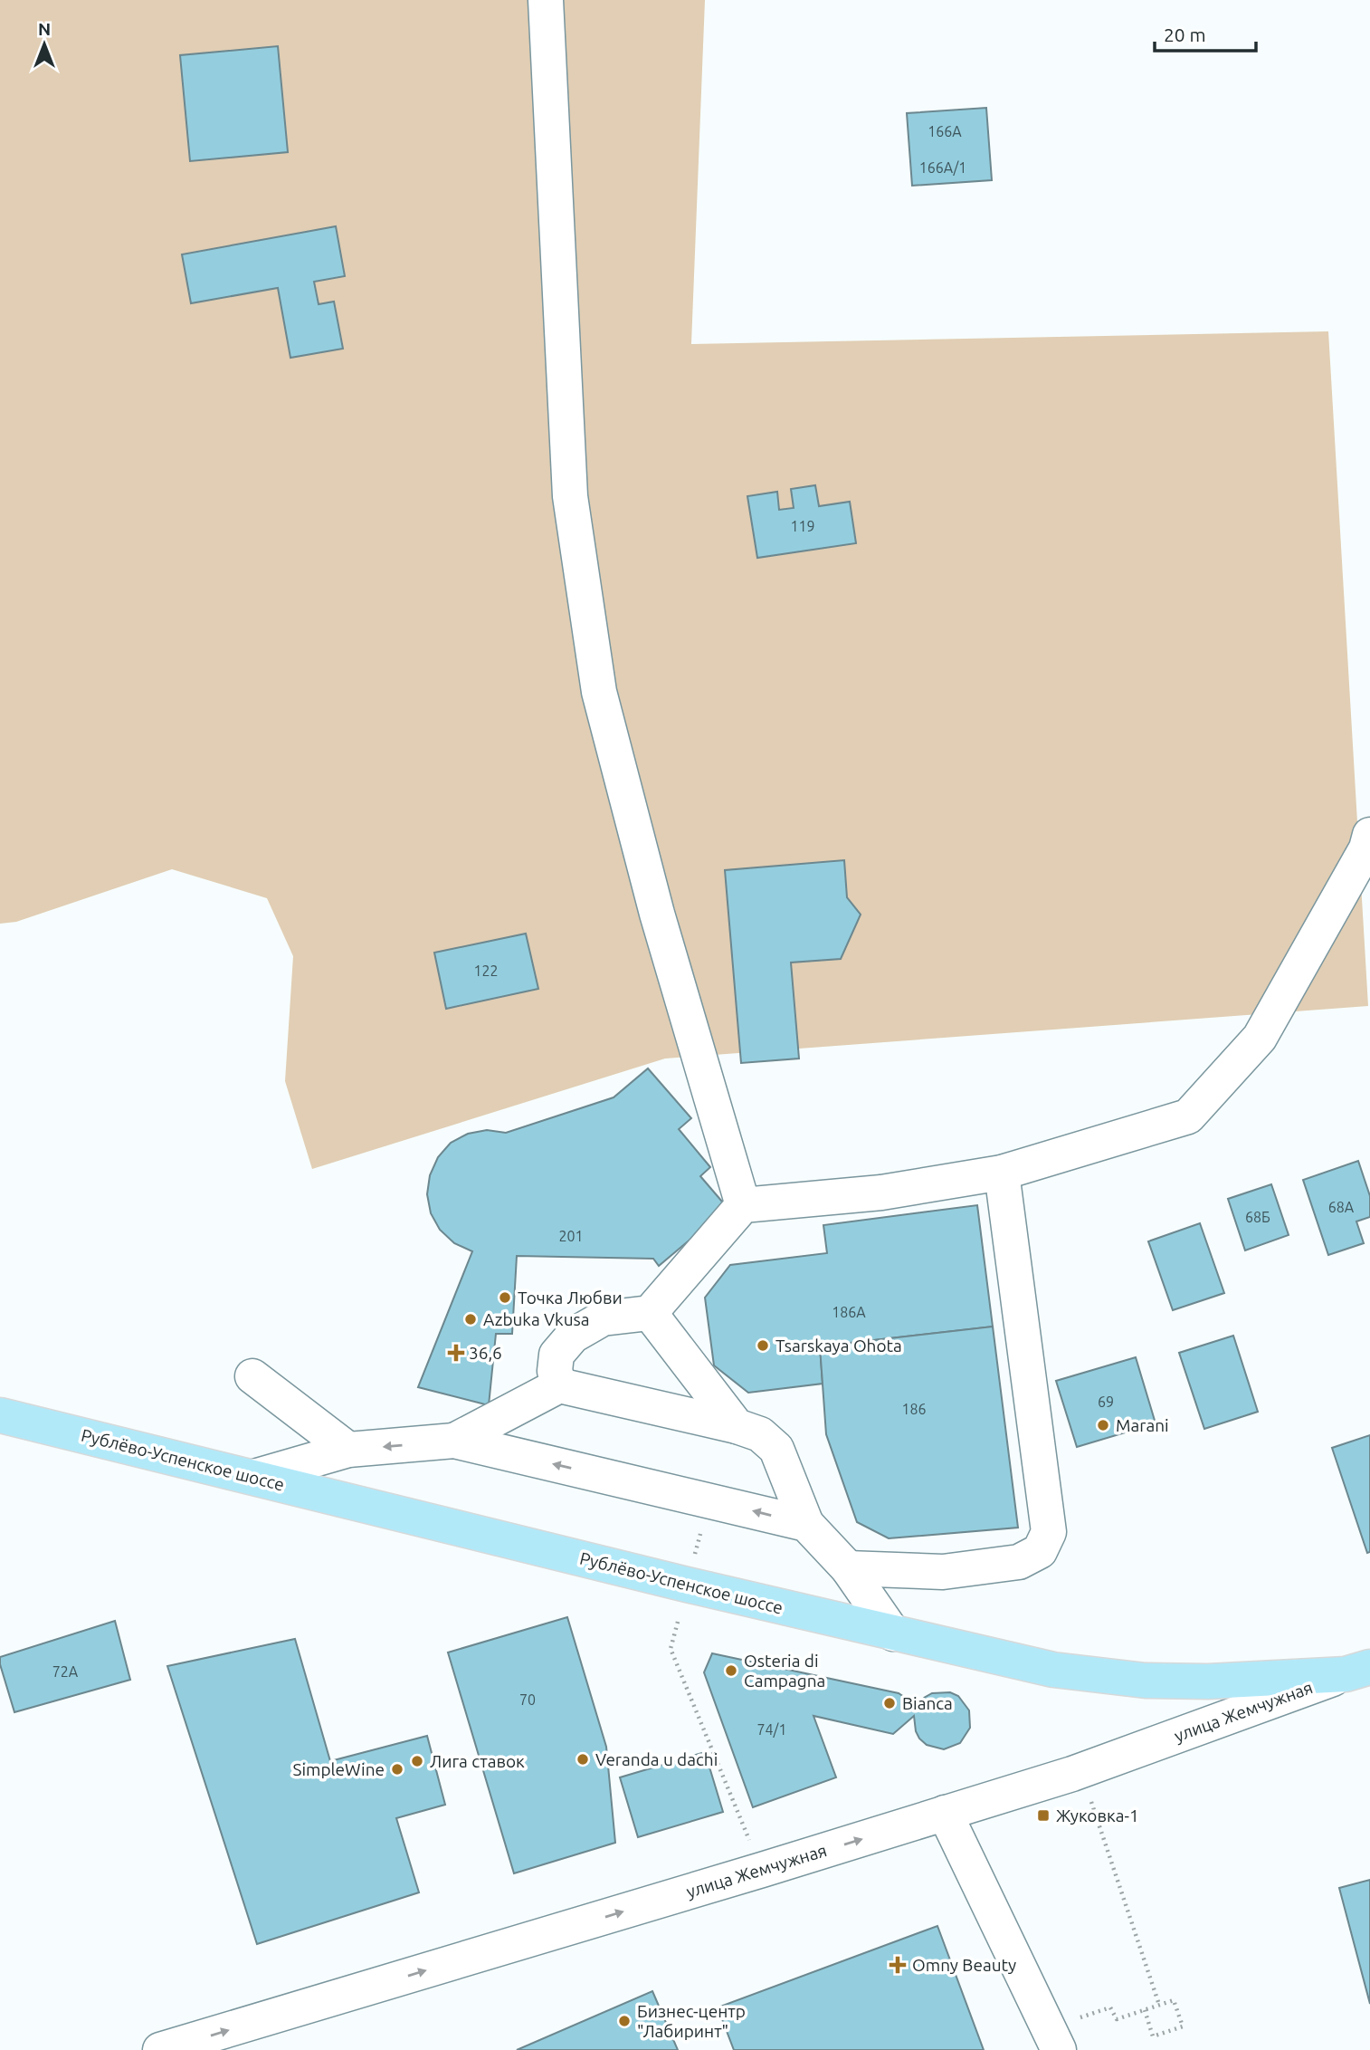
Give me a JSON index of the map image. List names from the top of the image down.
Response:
{
  "streets": {
    "main road": ["Рублёво-Успенское шоссе"],
    "street": ["улица Жемчужная"]
  },
  "crossings": [
    ["Рублёво-Успенское шоссе", "улица Жемчужная"]
  ],
  "one_way": ["улица Жемчужная"],
  "places": {
    "other": [
      "Точка Любви",
      "Azbuka Vkusa",
      "Tsarskaya Ohota",
      "Marani",
      "Osteria di Campagna",
      "Bianca",
      "Veranda u dachi",
      "Лига ставок",
      "SimpleWine",
      "Бизнес-центр \"Лабиринт\""
    ],
    "health": ["36,6", "Omny Beauty"],
    "transit": ["Жуковка-1"]
  },
  "house_numbers": [
    "166А",
    "166А/1",
    "119",
    "122",
    "68А",
    "68Б",
    "201",
    "186А",
    "69",
    "186",
    "72А",
    "70",
    "74/1"
  ],
  "scale_bar": "20 m",
  "north": "top"
}
